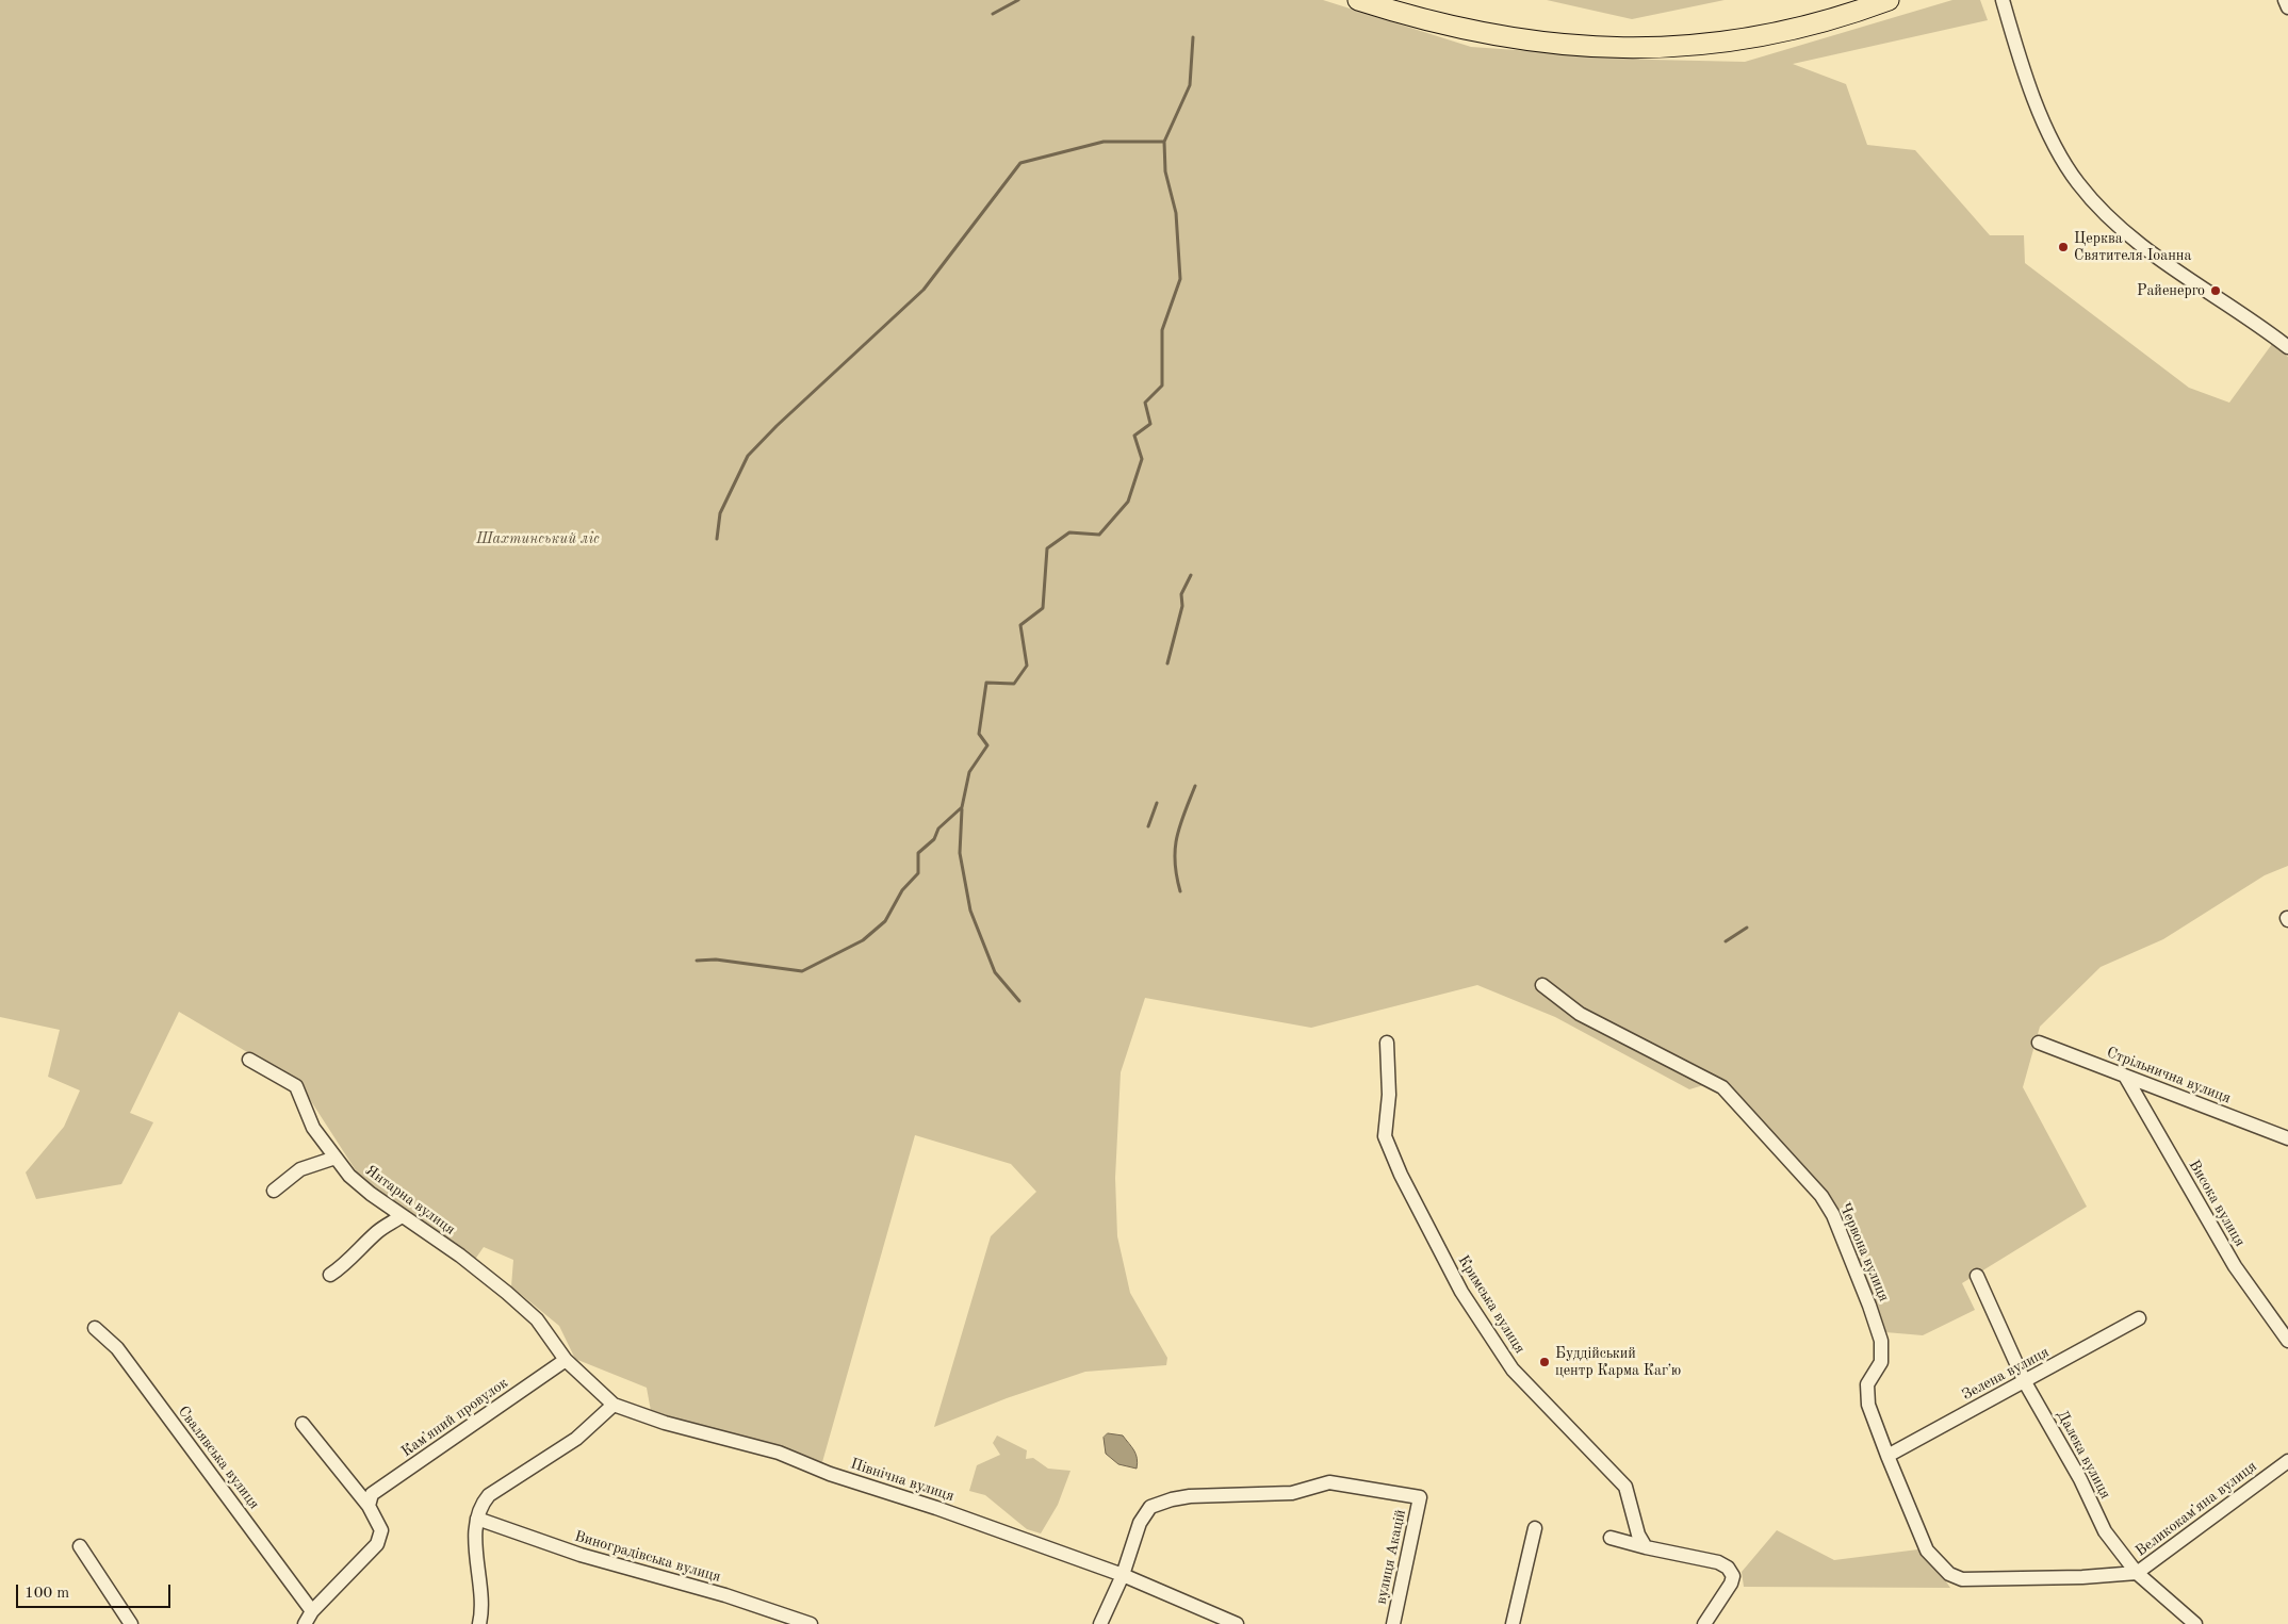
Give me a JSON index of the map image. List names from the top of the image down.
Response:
{
  "streets": {
    "street": [
      "Стрільнична вулиця",
      "Янтарна вулиця",
      "Висока вулиця",
      "Червона вулиця",
      "Кримська вулиця",
      "Зелена вулиця",
      "Камʼяний провулок",
      "Далека вулиця",
      "Свалявська вулиця",
      "Північна вулиця",
      "Великокамʼяна вулиця",
      "Виноградівська вулиця",
      "вулиця Акацій"
    ]
  },
  "crossings": [
    ["Стрільнична вулиця", "Висока вулиця"],
    ["Янтарна вулиця", "Камʼяний провулок"],
    ["Янтарна вулиця", "Північна вулиця"],
    ["Червона вулиця", "Зелена вулиця"],
    ["Червона вулиця", "Великокамʼяна вулиця"],
    ["Зелена вулиця", "Далека вулиця"],
    ["Камʼяний провулок", "Північна вулиця"],
    ["Далека вулиця", "Великокамʼяна вулиця"],
    ["Північна вулиця", "вулиця Акацій"]
  ],
  "parks": ["Шахтинський ліс"],
  "places": ["Церква Святителя Іоанна", "Райенерго", "Буддійський центр Карма Кагʼю"],
  "scale_bar": "100 m"
}
